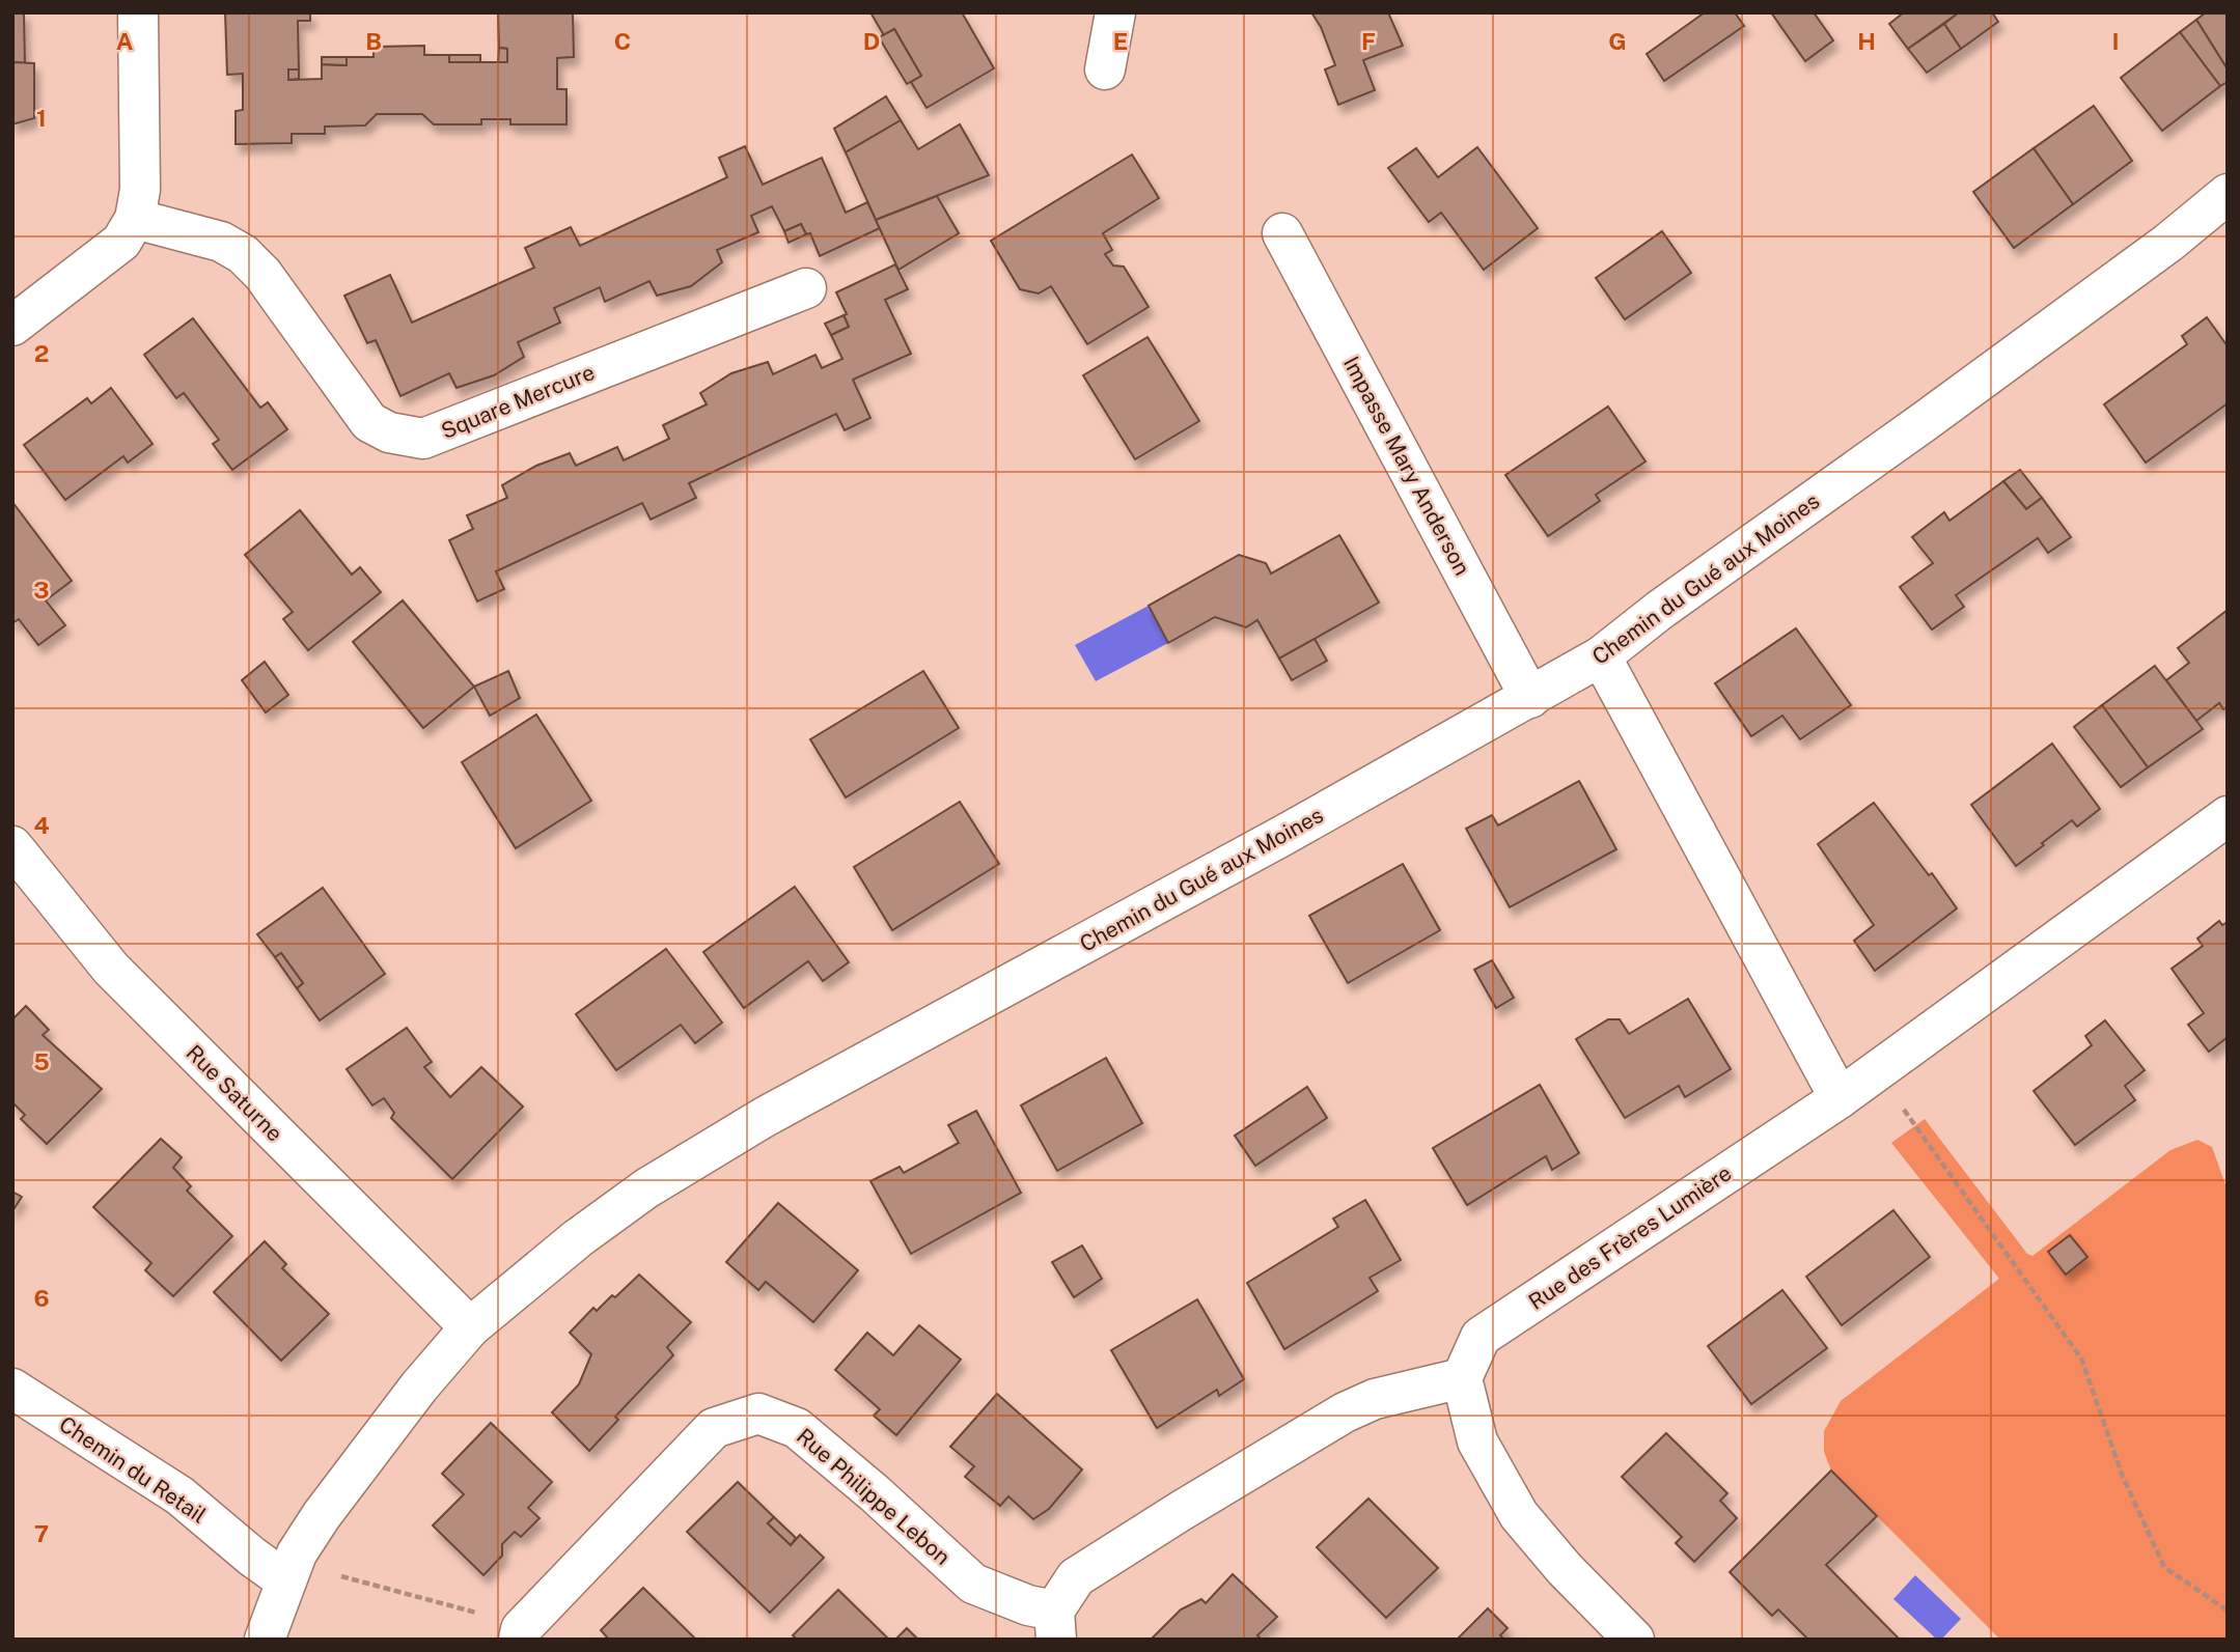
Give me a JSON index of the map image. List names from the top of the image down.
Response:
{
  "streets": {
    "street": [
      "Square Mercure",
      "Impasse Mary Anderson",
      "Chemin du Gué aux Moines",
      "Rue Saturne",
      "Rue des Frères Lumière",
      "Chemin du Retail",
      "Rue Philippe Lebon"
    ]
  },
  "crossings": [
    ["Impasse Mary Anderson", "Chemin du Gué aux Moines"],
    ["Chemin du Gué aux Moines", "Rue Saturne"],
    ["Chemin du Gué aux Moines", "Chemin du Retail"]
  ],
  "grid": {
    "columns": [
      "A",
      "B",
      "C",
      "D",
      "E",
      "F",
      "G",
      "H",
      "I"
    ],
    "rows": [
      "1",
      "2",
      "3",
      "4",
      "5",
      "6",
      "7"
    ]
  }
}
